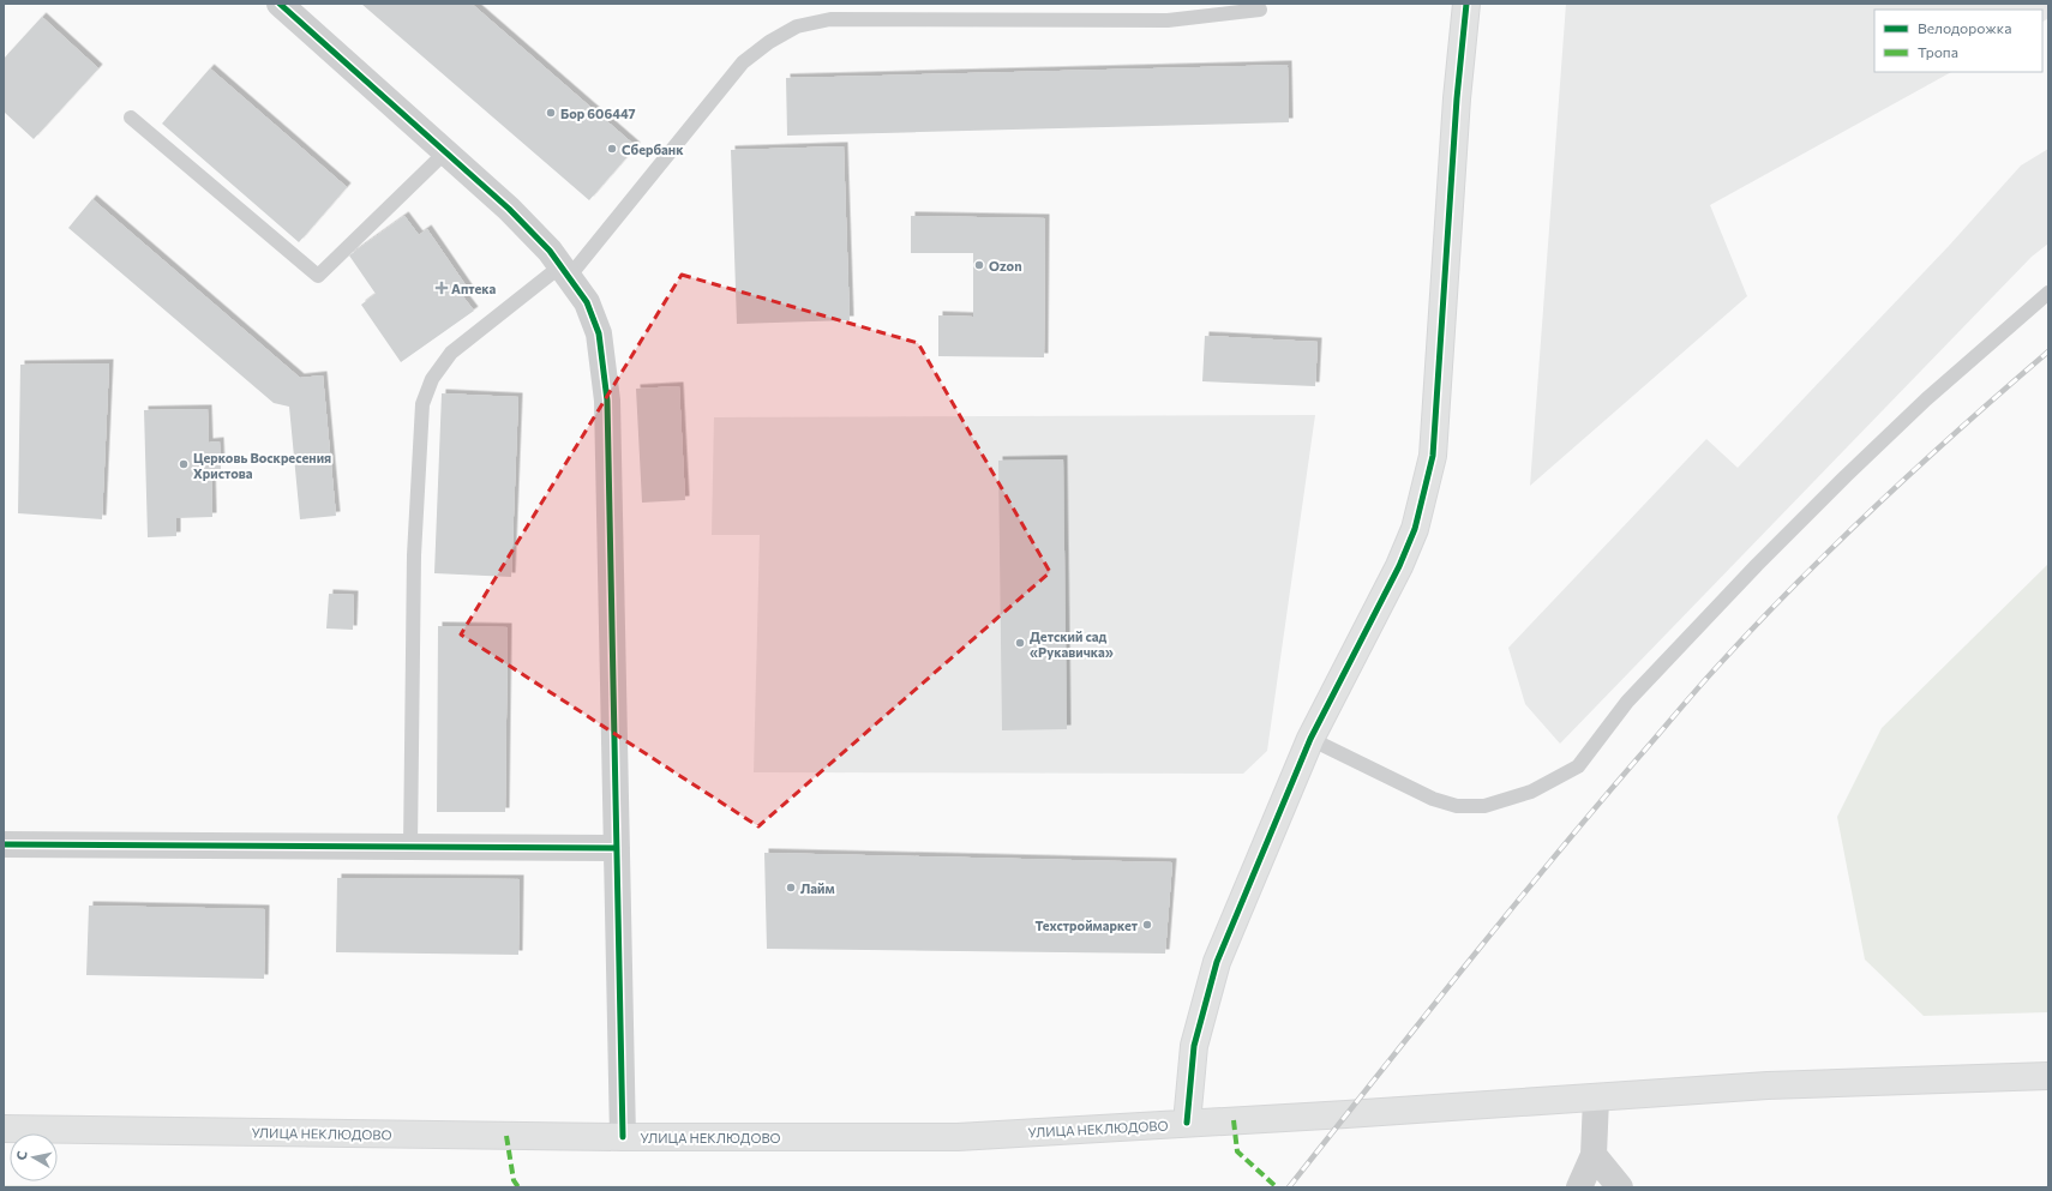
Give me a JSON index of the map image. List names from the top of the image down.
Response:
{
  "streets": {
    "main road": ["УЛИЦА НЕКЛЮДОВО"]
  },
  "places": {
    "other": [
      "Бор 606447",
      "Сбербанк",
      "Ozon",
      "Церковь Воскресения Христова",
      "Детский сад «Рукавичка»",
      "Лайм",
      "Техстроймаркет"
    ],
    "health": ["Аптека"]
  },
  "legend": ["Велодорожка", "Тропа"],
  "north": "left"
}
